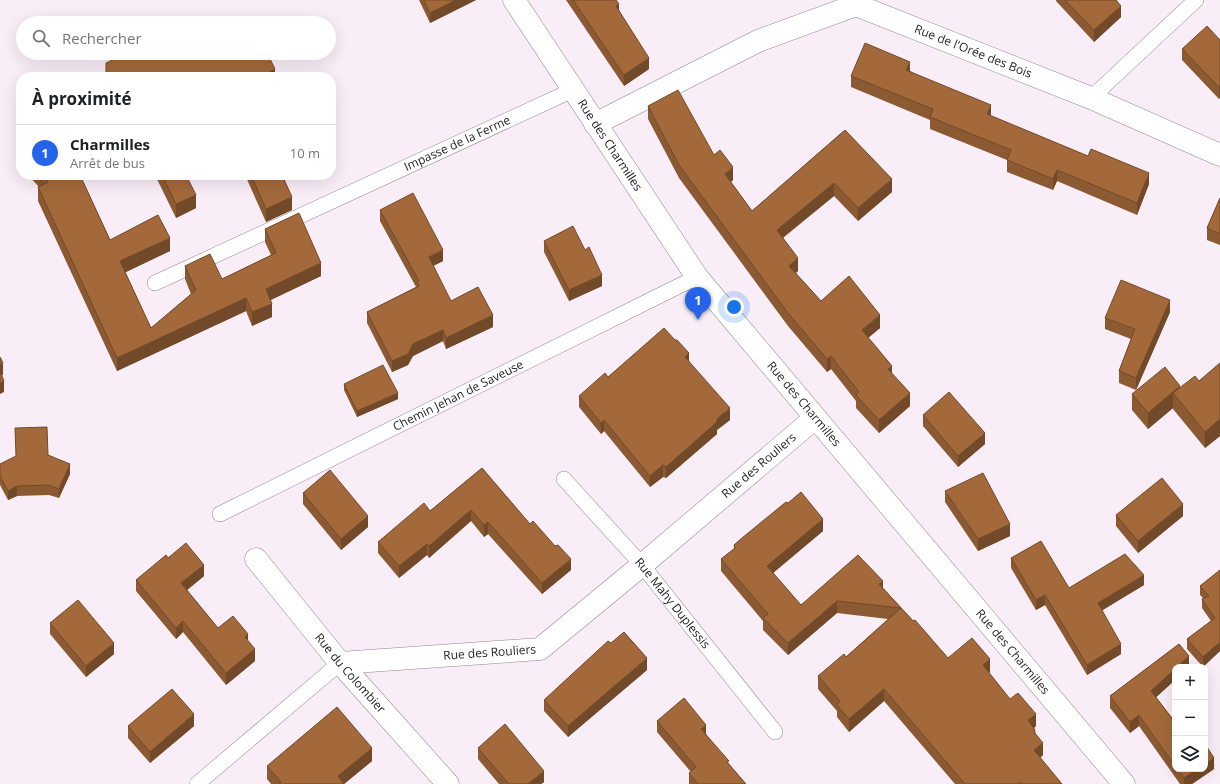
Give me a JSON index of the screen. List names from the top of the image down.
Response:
{
  "streets": {
    "street": [
      "Rue de l'Orée des Bois",
      "Rue des Charmilles",
      "Rue des Rouliers",
      "Rue du Colombier"
    ],
    "lane": ["Impasse de la Ferme", "Chemin Jehan de Saveuse", "Rue Mahy Duplessis"]
  },
  "crossings": [
    ["Impasse de la Ferme", "Rue des Charmilles"],
    ["Rue des Charmilles", "Chemin Jehan de Saveuse"],
    ["Rue des Charmilles", "Rue des Rouliers"],
    ["Rue des Rouliers", "Rue Mahy Duplessis"],
    ["Rue des Rouliers", "Rue du Colombier"]
  ],
  "page": {
    "search": "Rechercher",
    "heading": "À proximité",
    "list": [
      {
        "mark": "1",
        "name": "Charmilles",
        "note": "Arrêt de bus",
        "value": "10 m"
      }
    ],
    "pins": "1",
    "map_buttons": ["+", "−"]
  }
}
